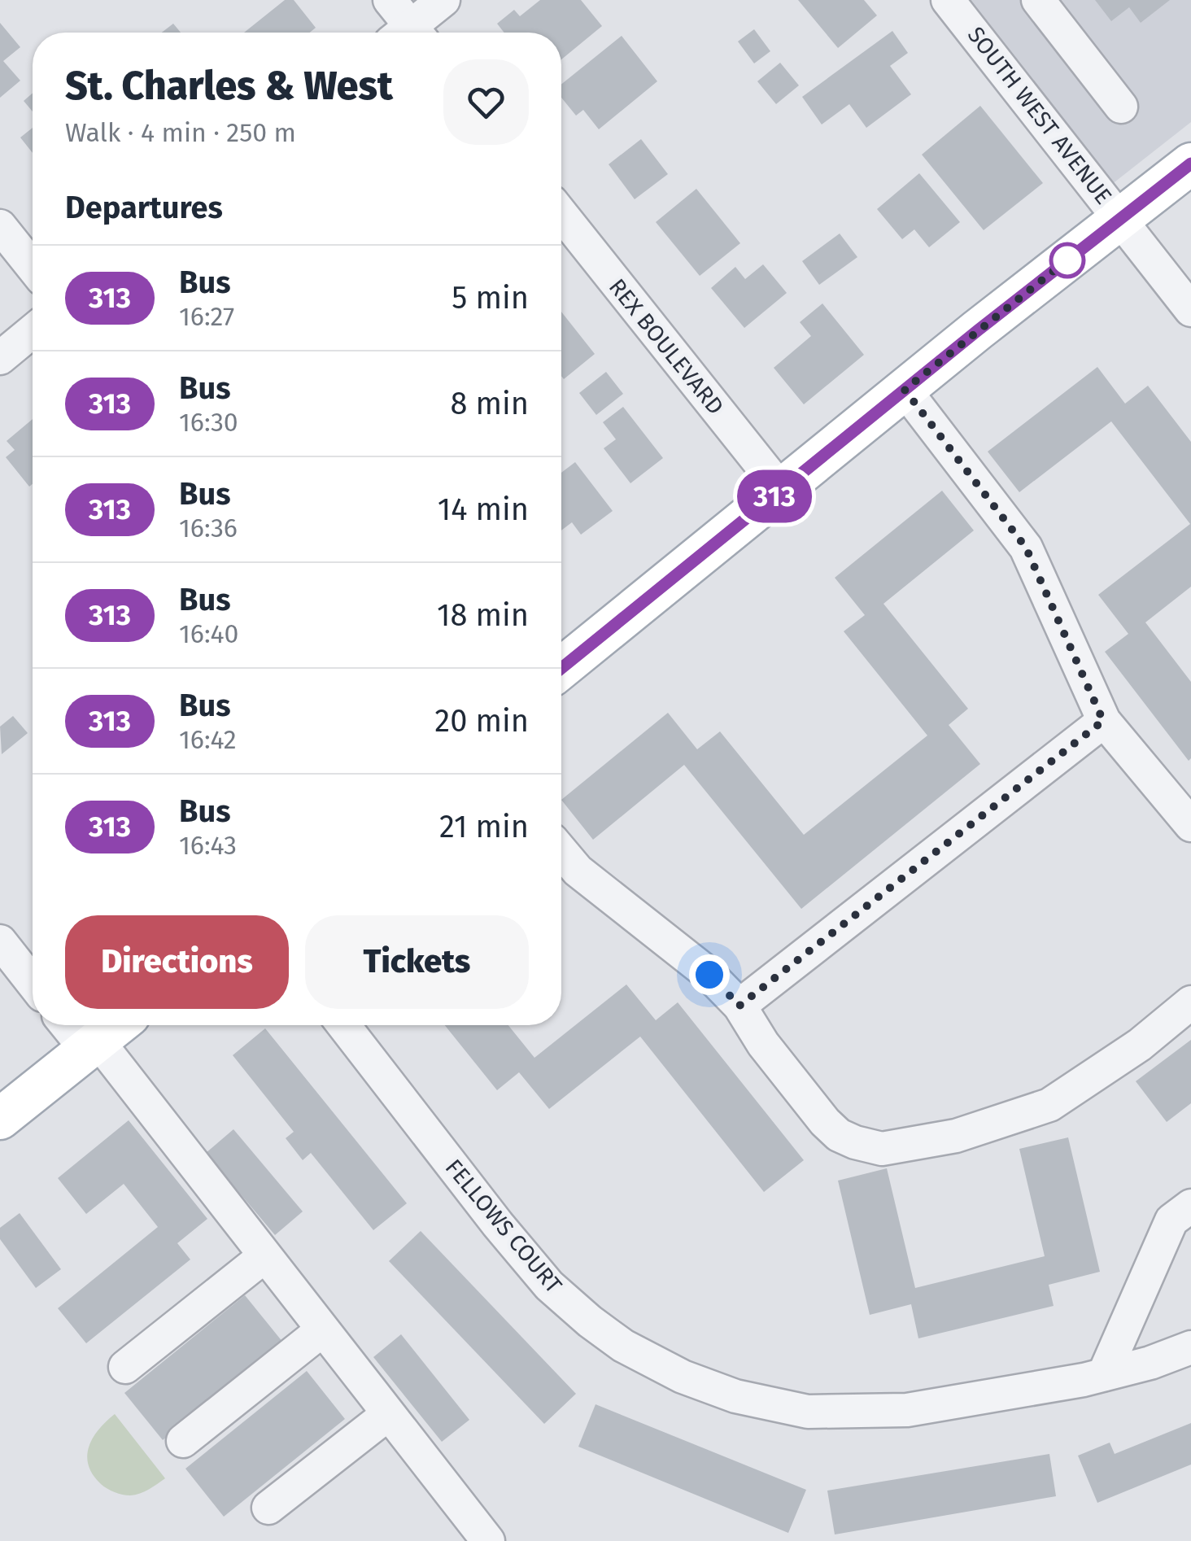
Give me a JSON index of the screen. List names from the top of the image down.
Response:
{
  "streets": {
    "street": ["SOUTH WEST AVENUE", "REX BOULEVARD", "FELLOWS COURT"]
  },
  "lines": ["bus line 313"],
  "page": {
    "on_map": "313",
    "heading": [
      ["St. Charles & West", "Walk · 4 min · 250 m"],
      "Departures"
    ],
    "list": [
      {
        "mark": "313",
        "name": "Bus",
        "note": "16:27",
        "value": "5 min"
      },
      {
        "mark": "313",
        "name": "Bus",
        "note": "16:30",
        "value": "8 min"
      },
      {
        "mark": "313",
        "name": "Bus",
        "note": "16:36",
        "value": "14 min"
      },
      {
        "mark": "313",
        "name": "Bus",
        "note": "16:40",
        "value": "18 min"
      },
      {
        "mark": "313",
        "name": "Bus",
        "note": "16:42",
        "value": "20 min"
      },
      {
        "mark": "313",
        "name": "Bus",
        "note": "16:43",
        "value": "21 min"
      }
    ],
    "buttons": ["Directions", "Tickets"]
  }
}
